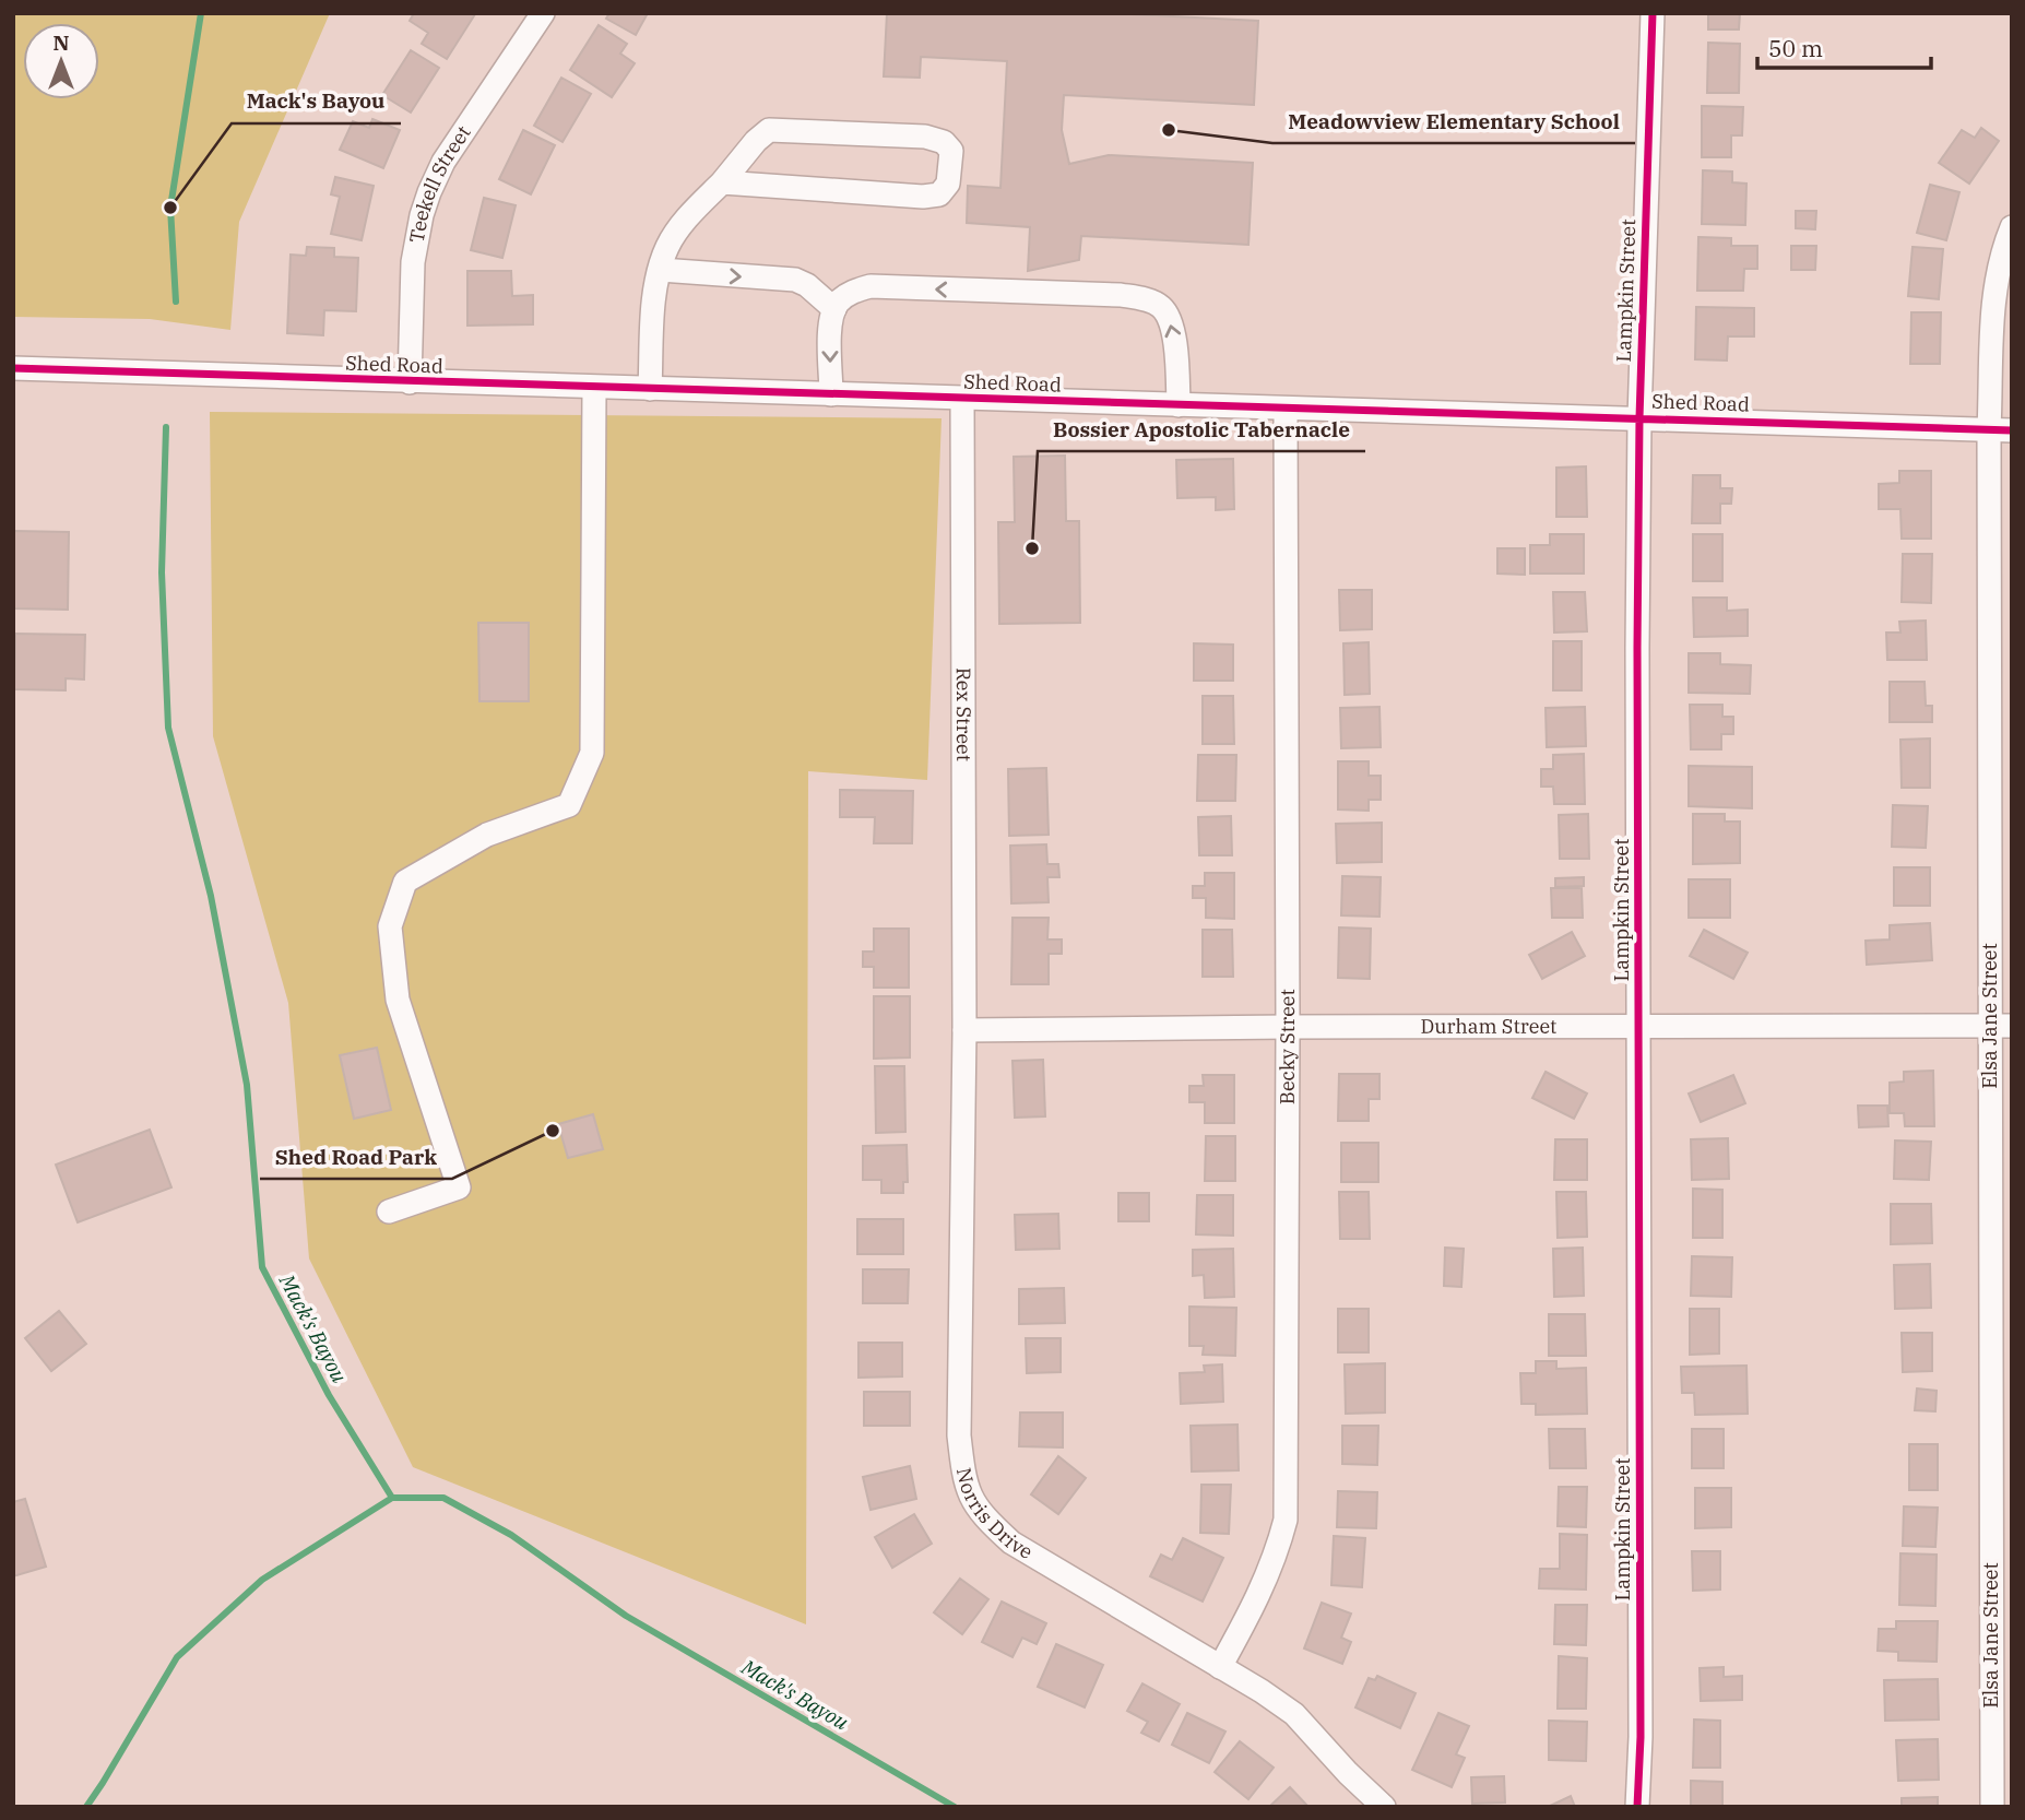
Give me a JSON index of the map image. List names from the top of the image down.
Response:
{
  "streets": {
    "street": [
      "Teekell Street",
      "Lampkin Street",
      "Shed Road",
      "Rex Street",
      "Elsa Jane Street",
      "Durham Street",
      "Becky Street",
      "Norris Drive"
    ]
  },
  "crossings": [
    ["Teekell Street", "Shed Road"],
    ["Lampkin Street", "Shed Road"],
    ["Lampkin Street", "Durham Street"],
    ["Shed Road", "Rex Street"],
    ["Shed Road", "Elsa Jane Street"],
    ["Shed Road", "Becky Street"],
    ["Rex Street", "Durham Street"],
    ["Rex Street", "Norris Drive"],
    ["Elsa Jane Street", "Durham Street"],
    ["Durham Street", "Becky Street"],
    ["Durham Street", "Norris Drive"],
    ["Becky Street", "Norris Drive"]
  ],
  "water": ["Mack's Bayou"],
  "places": [
    "Meadowview Elementary School",
    "Mack's Bayou",
    "Bossier Apostolic Tabernacle",
    "Shed Road Park"
  ],
  "scale_bar": "50 m",
  "north": "top"
}
